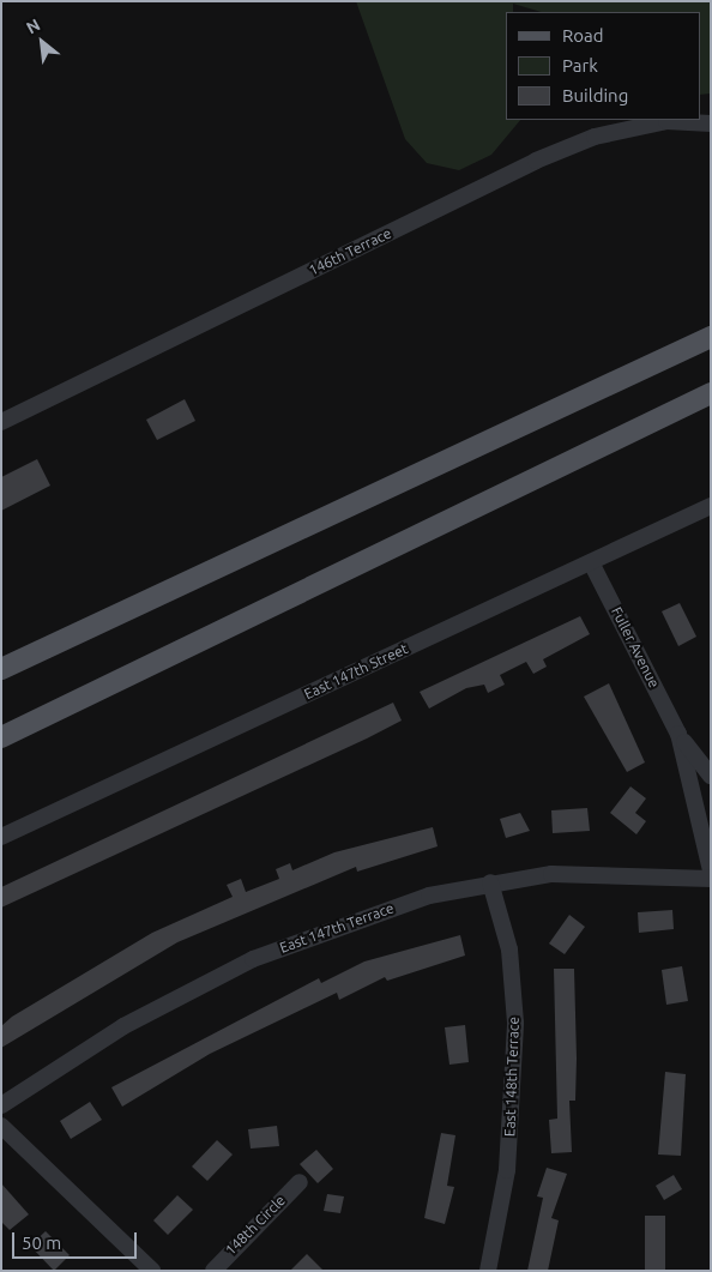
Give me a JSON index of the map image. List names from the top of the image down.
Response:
{
  "streets": {
    "street": [
      "146th Terrace",
      "Fuller Avenue",
      "East 147th Street",
      "East 147th Terrace",
      "East 148th Terrace",
      "148th Circle"
    ]
  },
  "crossings": [
    ["Fuller Avenue", "East 147th Street"],
    ["East 147th Terrace", "East 148th Terrace"]
  ],
  "legend": ["Road", "Park", "Building"],
  "scale_bar": "50 m",
  "north": "top left"
}
